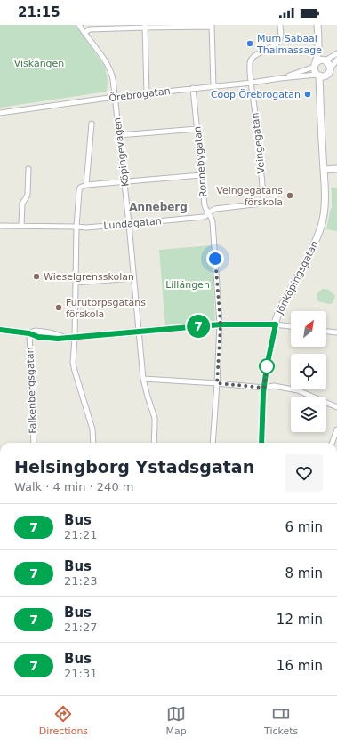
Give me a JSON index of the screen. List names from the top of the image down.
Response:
{
  "streets": {
    "street": [
      "Örebrogatan",
      "Veingegatan",
      "Köpingevägen",
      "Ronnebygatan",
      "Lundagatan",
      "Jönköpingsgatan",
      "Falkenbergsgatan"
    ]
  },
  "crossings": [
    ["Örebrogatan", "Veingegatan"],
    ["Örebrogatan", "Köpingevägen"],
    ["Örebrogatan", "Ronnebygatan"],
    ["Örebrogatan", "Jönköpingsgatan"],
    ["Veingegatan", "Lundagatan"],
    ["Köpingevägen", "Lundagatan"],
    ["Ronnebygatan", "Lundagatan"]
  ],
  "districts": ["Anneberg"],
  "parks": ["Viskängen", "Lillängen"],
  "places": [
    "Mum Sabaai Thaimassage",
    "Coop Örebrogatan",
    "Veingegatans förskola",
    "Wieselgrensskolan",
    "Furutorpsgatans förskola"
  ],
  "lines": ["bus line 7"],
  "north": "top right",
  "page": {
    "status": "21:15",
    "on_map": "7",
    "heading": ["Helsingborg Ystadsgatan", "Walk · 4 min · 240 m"],
    "list": [
      {
        "mark": "7",
        "name": "Bus",
        "note": "21:21",
        "value": "6 min"
      },
      {
        "mark": "7",
        "name": "Bus",
        "note": "21:23",
        "value": "8 min"
      },
      {
        "mark": "7",
        "name": "Bus",
        "note": "21:27",
        "value": "12 min"
      },
      {
        "mark": "7",
        "name": "Bus",
        "note": "21:31",
        "value": "16 min"
      }
    ],
    "tabs": ["Directions", "Map", "Tickets"]
  }
}
